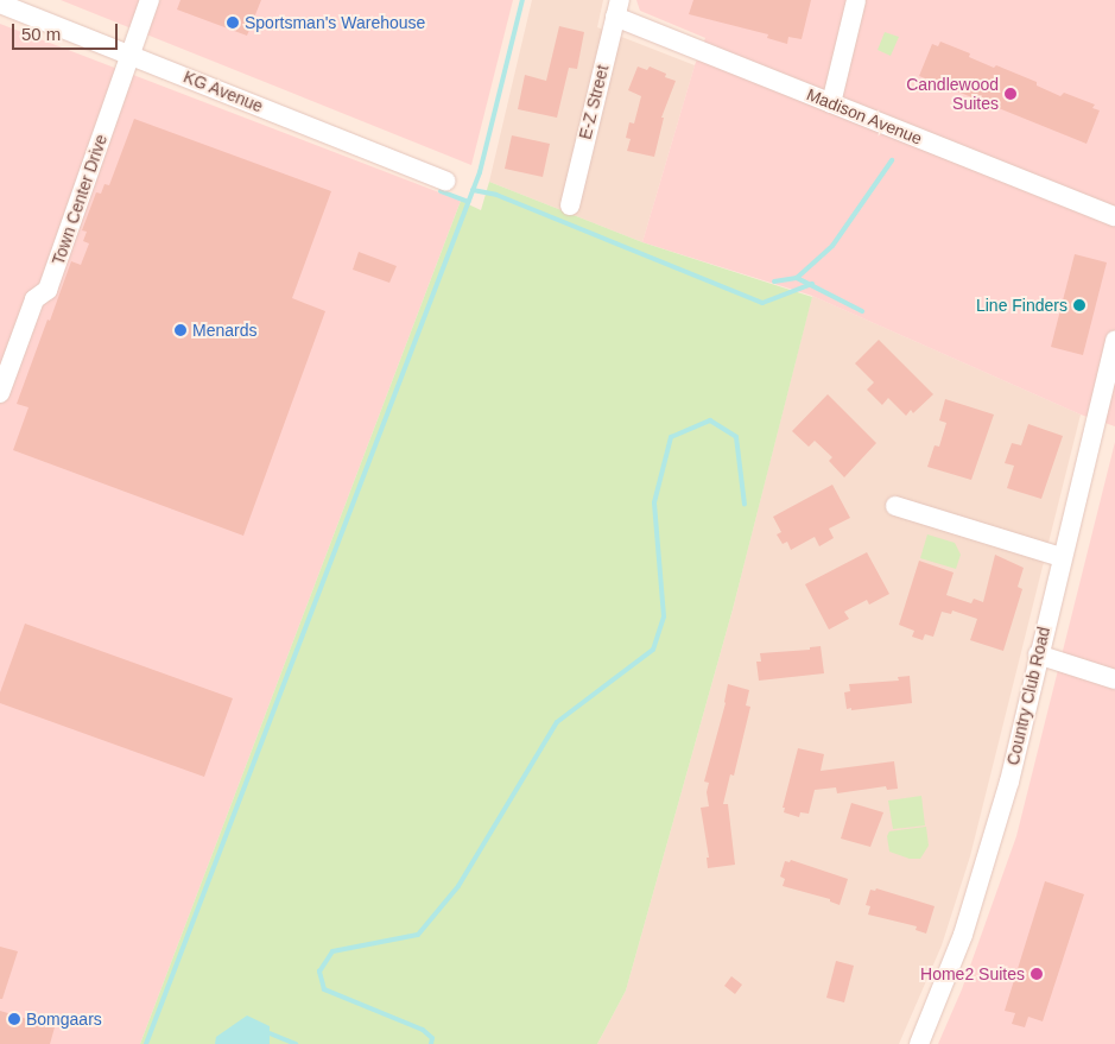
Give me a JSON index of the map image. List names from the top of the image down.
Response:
{
  "streets": {
    "street": [
      "KG Avenue",
      "E-Z Street",
      "Madison Avenue",
      "Town Center Drive",
      "Country Club Road"
    ]
  },
  "crossings": [
    ["KG Avenue", "Town Center Drive"],
    ["E-Z Street", "Madison Avenue"]
  ],
  "places": [
    "Sportsman's Warehouse",
    "Candlewood Suites",
    "Line Finders",
    "Menards",
    "Home2 Suites",
    "Bomgaars"
  ],
  "scale_bar": "50 m"
}
